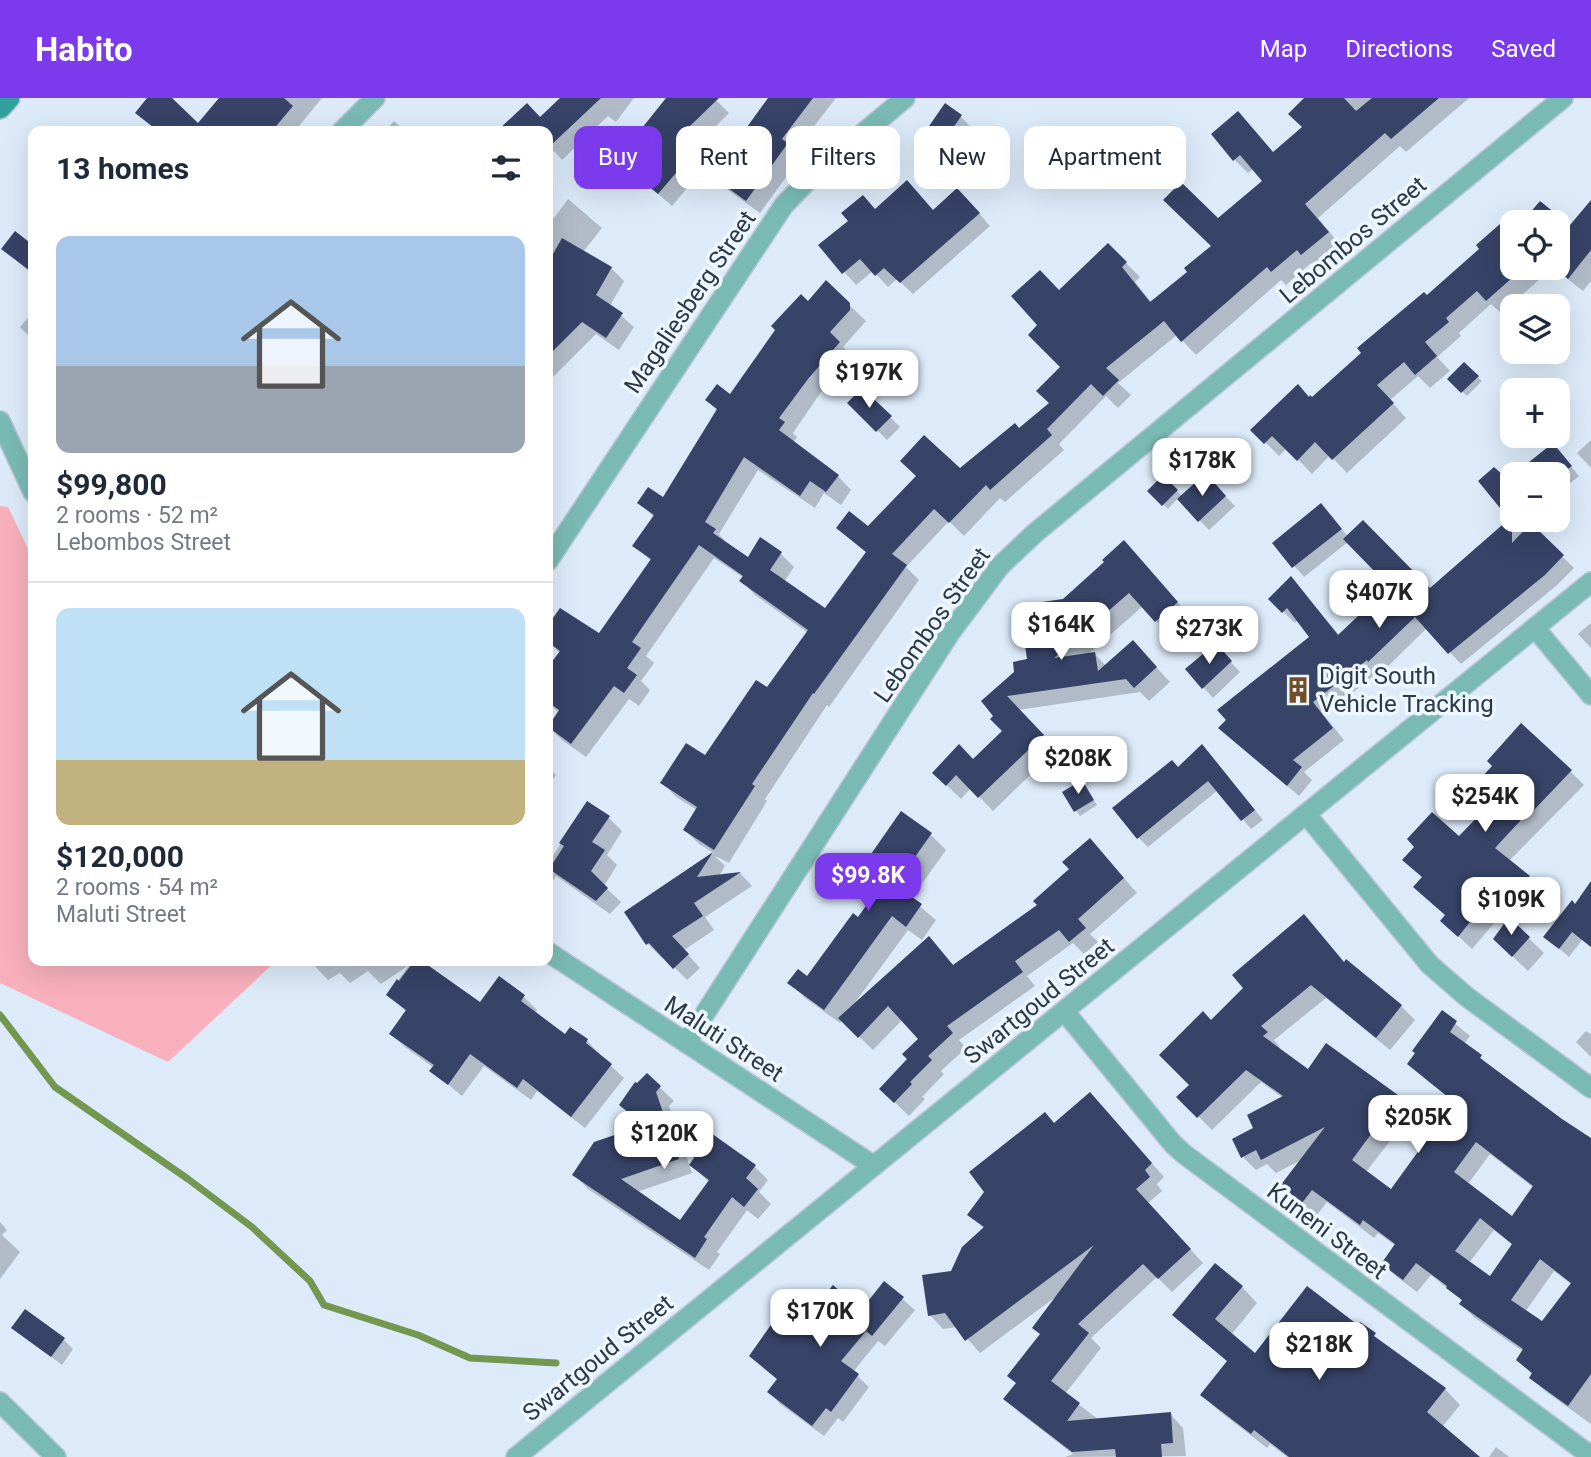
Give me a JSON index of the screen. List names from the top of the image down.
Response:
{
  "streets": {
    "street": [
      "Lebombos Street",
      "Magaliesberg Street",
      "Swartgoud Street",
      "Maluti Street",
      "Kuneni Street"
    ]
  },
  "crossings": [
    ["Lebombos Street", "Maluti Street"],
    ["Swartgoud Street", "Maluti Street"],
    ["Swartgoud Street", "Kuneni Street"]
  ],
  "places": {
    "building": ["Digit South Vehicle Tracking"]
  },
  "page": {
    "header": "Habito",
    "nav": ["Map", "Directions", "Saved"],
    "chip": [
      "Buy",
      "Rent",
      "Filters",
      "New",
      "Apartment"
    ],
    "heading": "13 homes",
    "map_buttons": ["+", "−"],
    "list": [
      {
        "name": "$99,800",
        "note": "2 rooms · 52 m² · Lebombos Street"
      },
      {
        "name": "$120,000",
        "note": "2 rooms · 54 m² · Maluti Street"
      }
    ],
    "price": [
      "$197K",
      "$178K",
      "$407K",
      "$164K",
      "$273K",
      "$208K",
      "$254K",
      "$99.8K",
      "$109K",
      "$205K",
      "$120K",
      "$170K",
      "$218K"
    ]
  }
}
